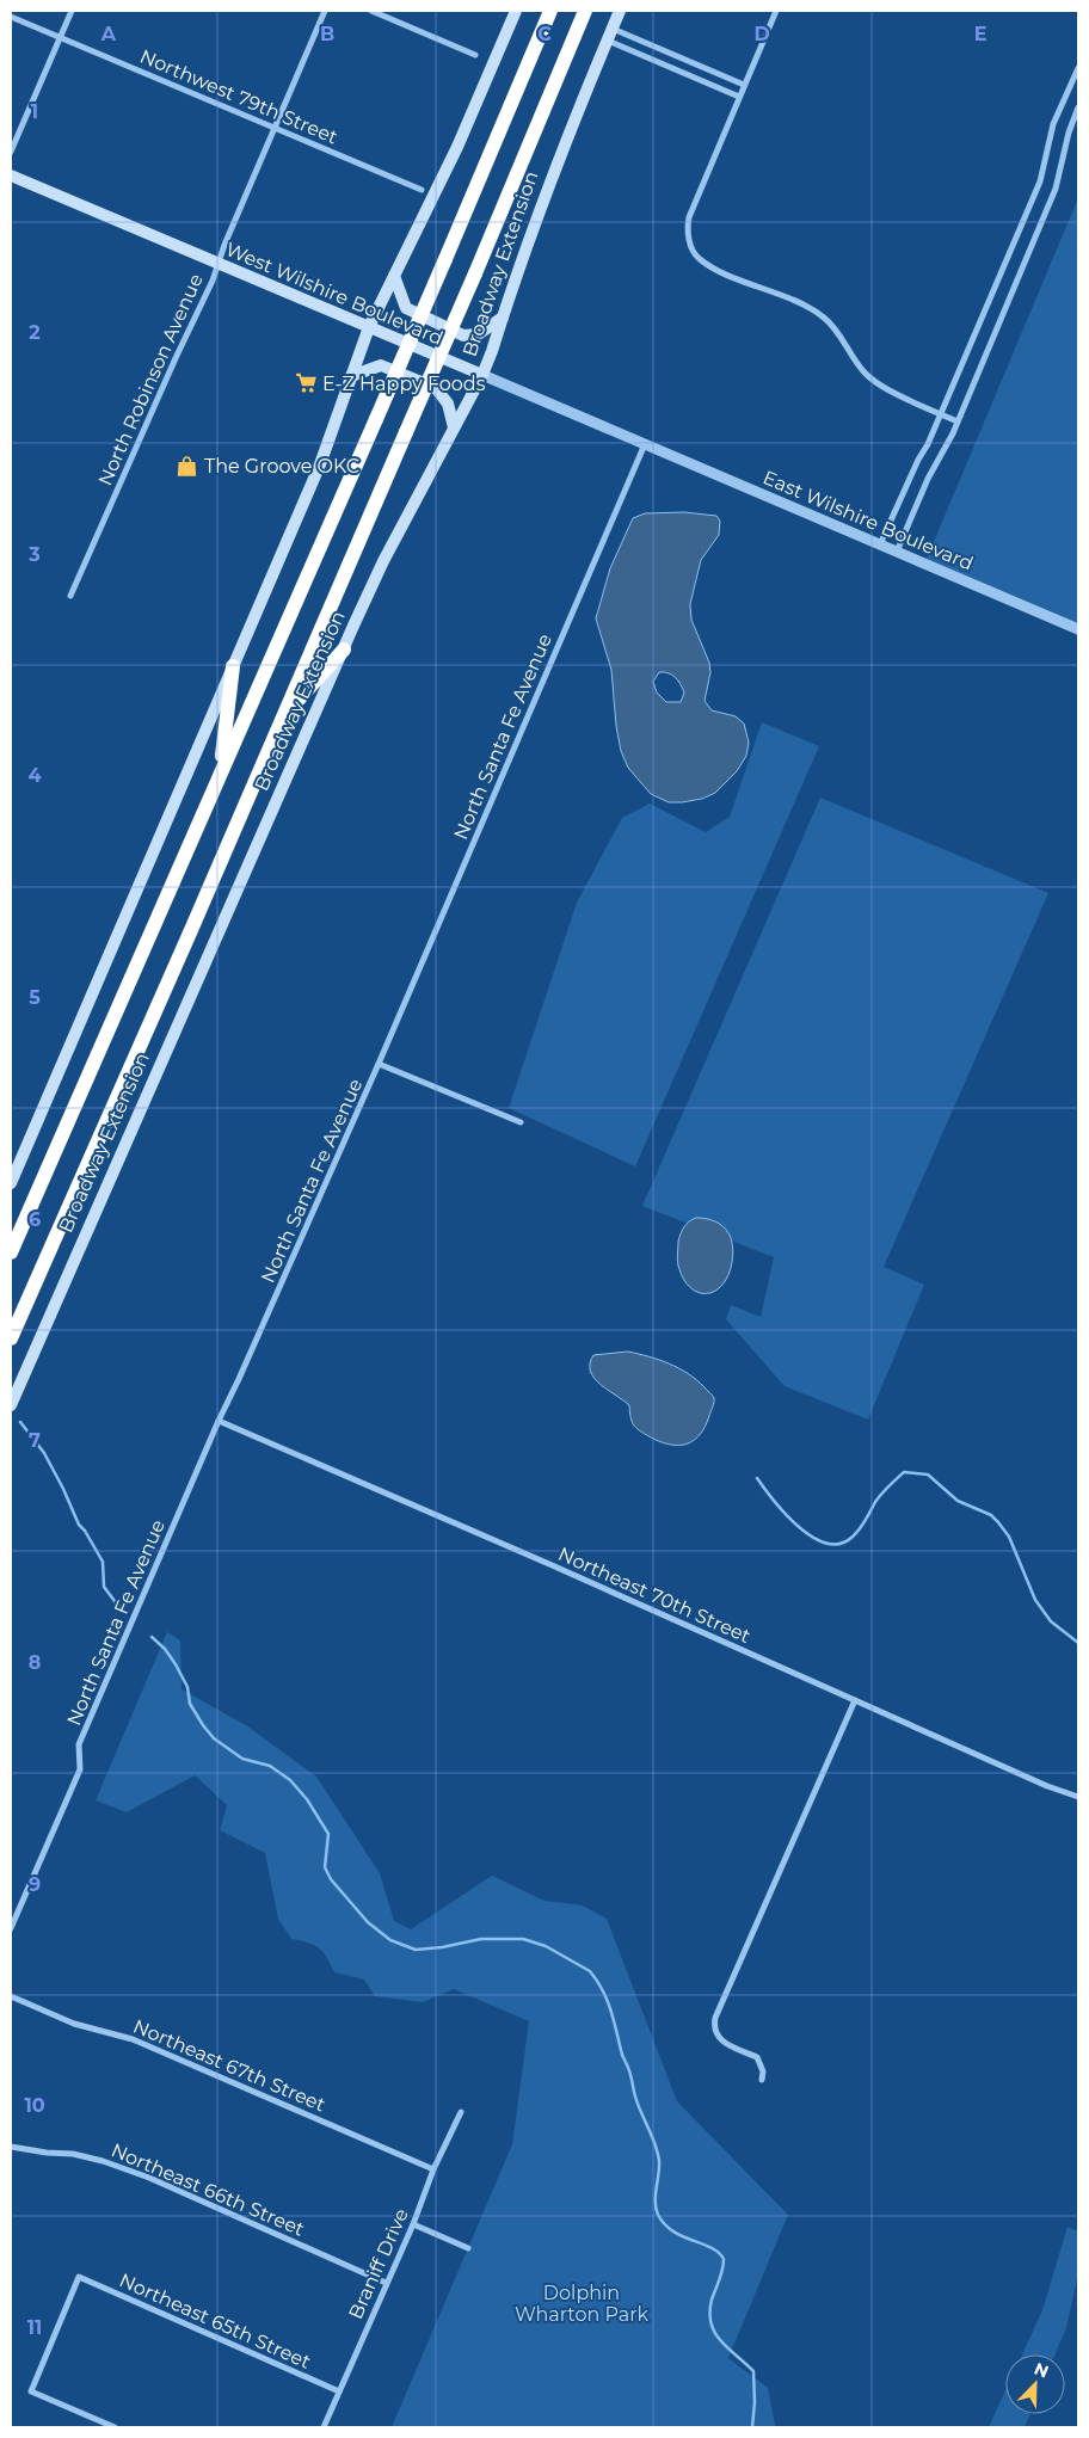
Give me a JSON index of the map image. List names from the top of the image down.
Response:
{
  "streets": {
    "highway": ["Broadway Extension"],
    "main road": ["West Wilshire Boulevard"],
    "street": [
      "Northwest 79th Street",
      "North Robinson Avenue",
      "East Wilshire Boulevard",
      "North Santa Fe Avenue",
      "Northeast 70th Street",
      "Northeast 67th Street",
      "Northeast 66th Street",
      "Braniff Drive",
      "Northeast 65th Street"
    ]
  },
  "crossings": [
    ["Northwest 79th Street", "North Robinson Avenue"],
    ["Broadway Extension", "West Wilshire Boulevard"],
    ["West Wilshire Boulevard", "North Robinson Avenue"],
    ["West Wilshire Boulevard", "East Wilshire Boulevard"],
    ["West Wilshire Boulevard", "North Santa Fe Avenue"],
    ["East Wilshire Boulevard", "North Santa Fe Avenue"],
    ["North Santa Fe Avenue", "Northeast 70th Street"],
    ["Northeast 67th Street", "Braniff Drive"],
    ["Northeast 66th Street", "Braniff Drive"],
    ["Braniff Drive", "Northeast 65th Street"]
  ],
  "parks": ["Dolphin Wharton Park"],
  "places": {
    "supermarket": ["E-Z Happy Foods"],
    "shop": ["The Groove OKC"]
  },
  "north": "top right",
  "grid": {
    "columns": [
      "A",
      "B",
      "C",
      "D",
      "E"
    ],
    "rows": [
      "1",
      "2",
      "3",
      "4",
      "5",
      "6",
      "7",
      "8",
      "9",
      "10",
      "11"
    ]
  }
}
